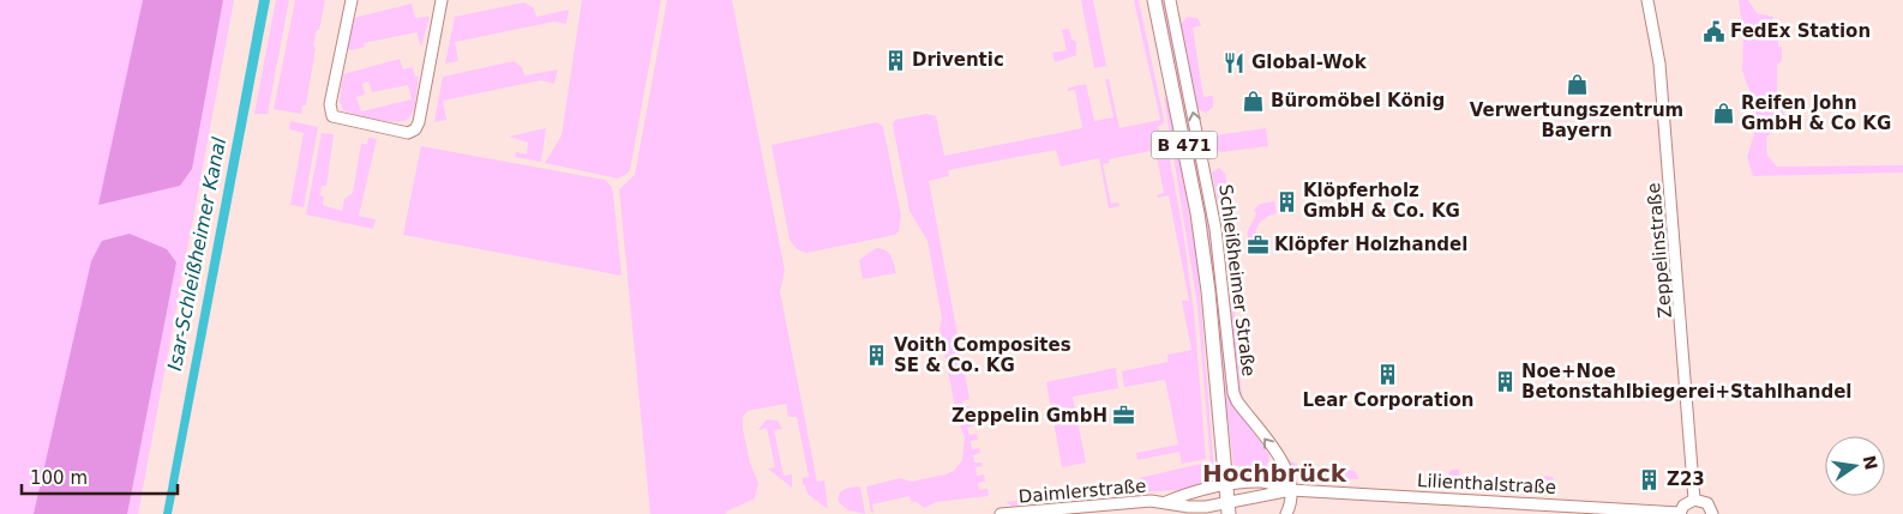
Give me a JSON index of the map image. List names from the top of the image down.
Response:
{
  "streets": {
    "main road": ["B 471", "Schleißheimer Straße"],
    "street": ["Zeppelinstraße", "Lilienthalstraße", "Daimlerstraße"]
  },
  "crossings": [
    ["Schleißheimer Straße", "Lilienthalstraße"],
    ["Schleißheimer Straße", "Daimlerstraße"],
    ["Lilienthalstraße", "Daimlerstraße"]
  ],
  "districts": ["Hochbrück"],
  "water": ["Isar-Schleißheimer Kanal"],
  "places": {
    "public building": ["FedEx Station"],
    "building": [
      "Driventic",
      "Klöpferholz GmbH & Co. KG",
      "Voith Composites SE & Co. KG",
      "Lear Corporation",
      "Noe+Noe Betonstahlbiegerei+Stahlhandel",
      "Z23"
    ],
    "restaurant": ["Global-Wok"],
    "shop": ["Verwertungszentrum Bayern", "Büromöbel König", "Reifen John GmbH & Co KG"],
    "office": ["Klöpfer Holzhandel", "Zeppelin GmbH"]
  },
  "scale_bar": "100 m",
  "north": "right"
}
